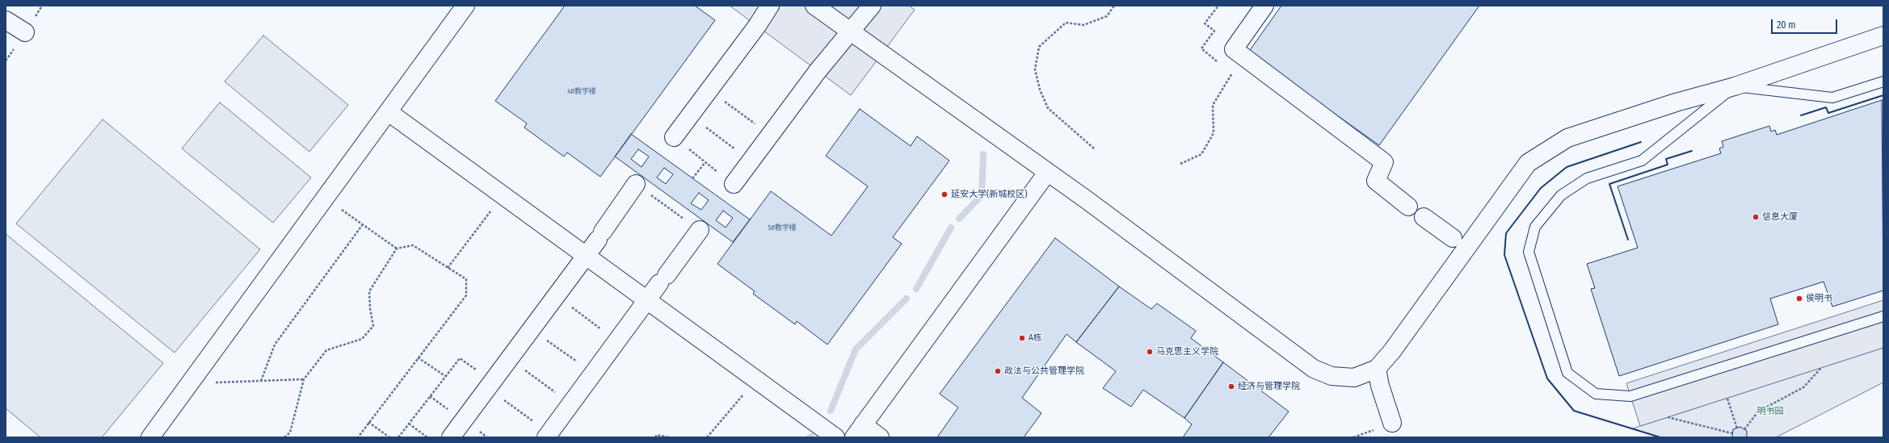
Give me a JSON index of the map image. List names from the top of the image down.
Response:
{
  "parks": ["明书园"],
  "places": [
    "延安大学(新城校区)",
    "信息大厦",
    "侯明书",
    "A栋",
    "马克思主义学院",
    "政法与公共管理学院",
    "经济与管理学院"
  ],
  "house_numbers": ["4#教学楼", "5#教学楼"],
  "scale_bar": "20 m"
}
